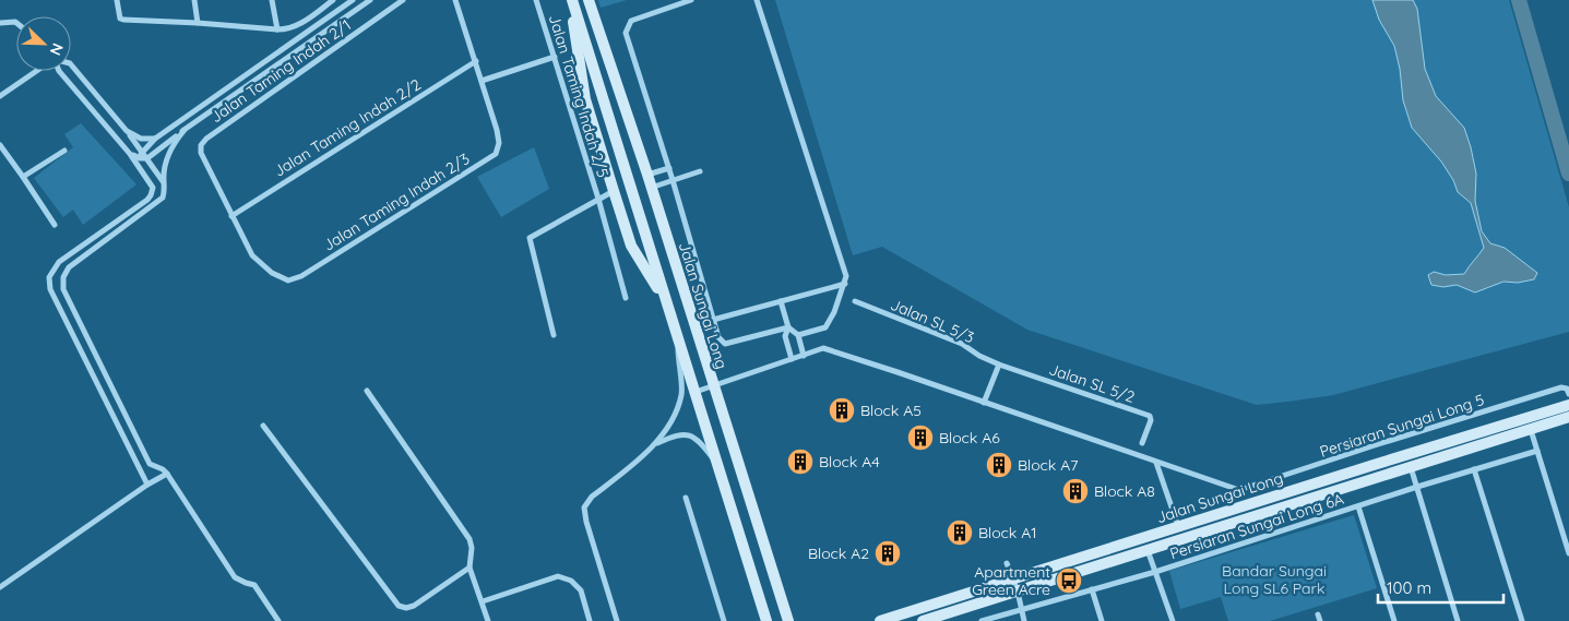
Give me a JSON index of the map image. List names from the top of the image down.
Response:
{
  "streets": {
    "street": [
      "Jalan Taming Indah 2/1",
      "Jalan Taming Indah 2/5",
      "Jalan Taming Indah 2/2",
      "Jalan Taming Indah 2/3",
      "Jalan Sungai Long",
      "Jalan SL 5/3",
      "Jalan SL 5/2",
      "Persiaran Sungai Long 5",
      "Persiaran Sungai Long 6A"
    ]
  },
  "crossings": [
    ["Jalan Taming Indah 2/1", "Jalan Taming Indah 2/2"],
    ["Jalan Taming Indah 2/1", "Jalan Taming Indah 2/3"],
    ["Jalan Taming Indah 2/2", "Jalan Taming Indah 2/3"],
    ["Jalan SL 5/3", "Jalan SL 5/2"]
  ],
  "parks": ["Bandar Sungai Long SL6 Park"],
  "places": {
    "building": [
      "Block A5",
      "Block A6",
      "Block A4",
      "Block A7",
      "Block A8",
      "Block A1",
      "Block A2"
    ],
    "bus stop": ["Apartment Green Acre"]
  },
  "scale_bar": "100 m",
  "north": "bottom right"
}
